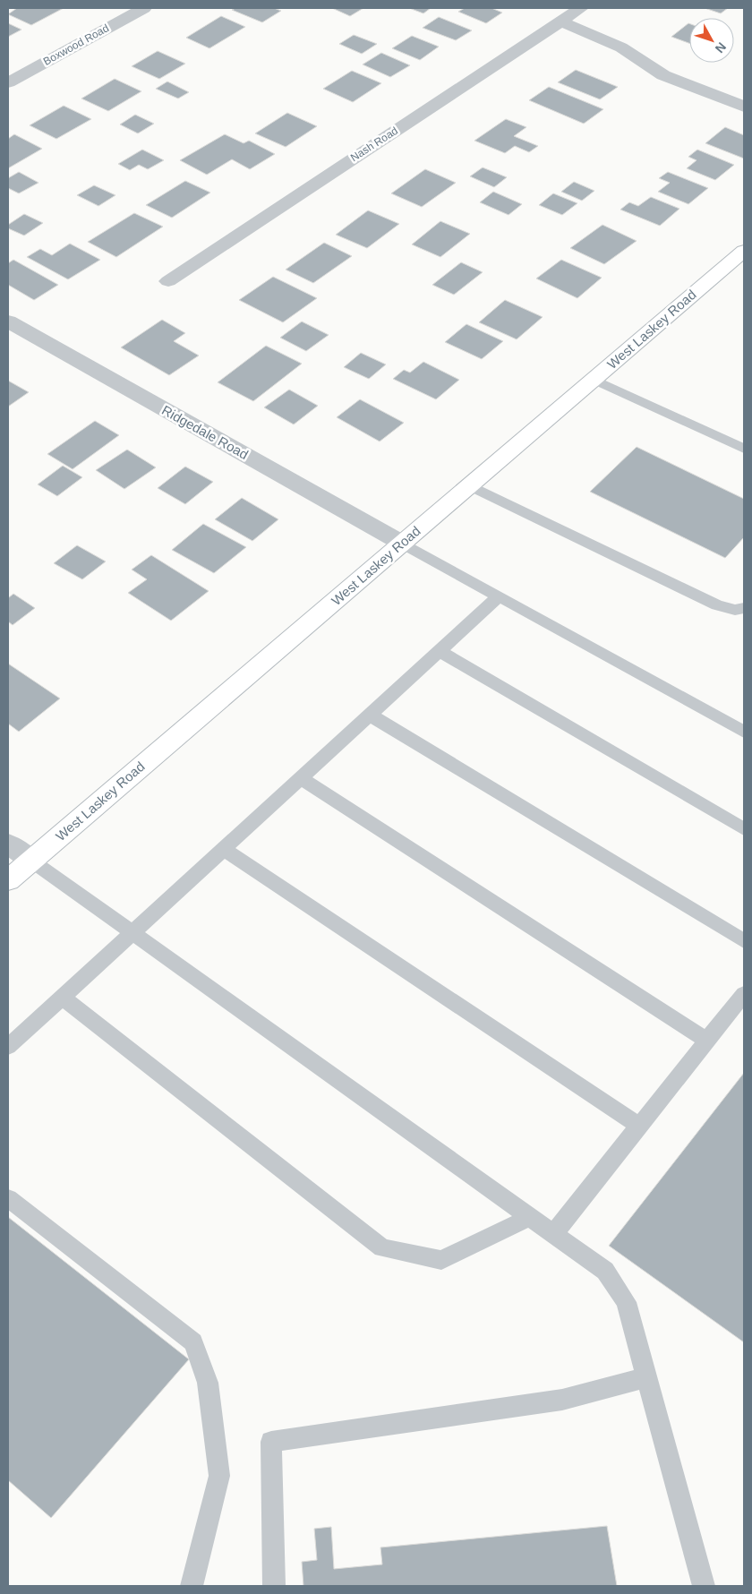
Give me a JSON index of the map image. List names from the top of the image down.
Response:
{
  "streets": {
    "main road": ["West Laskey Road"],
    "street": ["Boxwood Road", "Nash Road", "Ridgedale Road"]
  },
  "crossings": [
    ["West Laskey Road", "Ridgedale Road"]
  ],
  "north": "bottom right"
}
